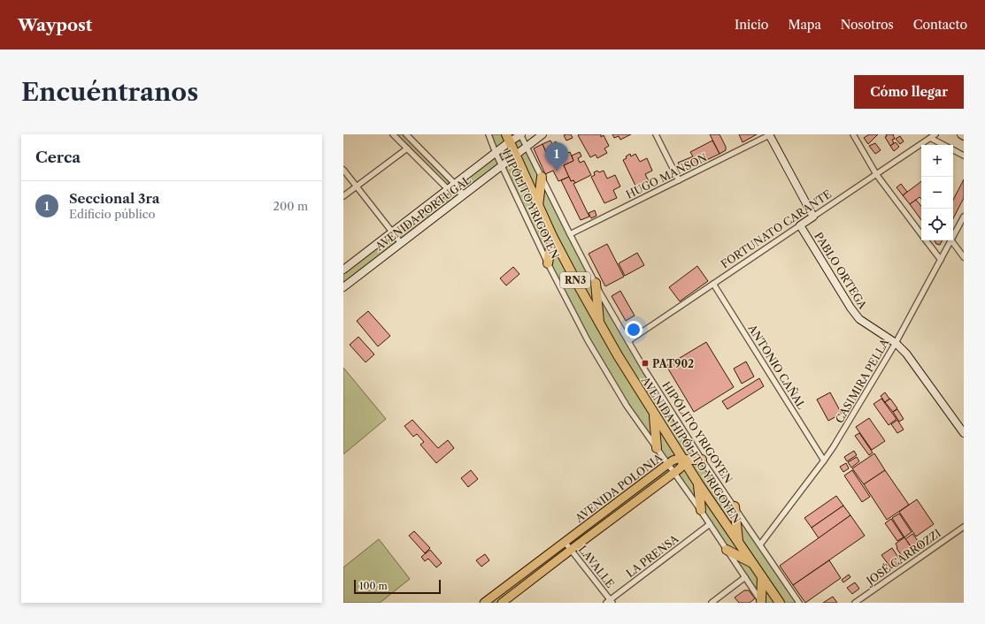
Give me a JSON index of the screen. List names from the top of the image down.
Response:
{
  "streets": {
    "highway": ["RN3", "AVENIDA HIPÓLITO YRIGOYEN"],
    "main road": [
      "AVENIDA PORTUGAL",
      "FORTUNATO CARANTE",
      "PABLO ORTEGA",
      "AVENIDA POLONIA"
    ],
    "street": [
      "HUGO MANSON",
      "HIPÓLITO YRIGOYEN",
      "ANTONIO CAÑAL",
      "CASIMIRA PELLA",
      "LA PRENSA",
      "JOSÉ CARROZZI",
      "LAVALLE"
    ]
  },
  "crossings": [
    ["HUGO MANSON", "HIPÓLITO YRIGOYEN"],
    ["HIPÓLITO YRIGOYEN", "AVENIDA PORTUGAL"],
    ["HIPÓLITO YRIGOYEN", "FORTUNATO CARANTE"],
    ["HIPÓLITO YRIGOYEN", "CASIMIRA PELLA"],
    ["HIPÓLITO YRIGOYEN", "AVENIDA POLONIA"],
    ["HIPÓLITO YRIGOYEN", "LA PRENSA"],
    ["AVENIDA PORTUGAL", "AVENIDA HIPÓLITO YRIGOYEN"],
    ["FORTUNATO CARANTE", "PABLO ORTEGA"],
    ["FORTUNATO CARANTE", "ANTONIO CAÑAL"],
    ["PABLO ORTEGA", "CASIMIRA PELLA"],
    ["ANTONIO CAÑAL", "CASIMIRA PELLA"],
    ["AVENIDA HIPÓLITO YRIGOYEN", "AVENIDA POLONIA"],
    ["AVENIDA POLONIA", "LAVALLE"],
    ["LA PRENSA", "LAVALLE"]
  ],
  "places": {
    "transit": ["PAT902"]
  },
  "scale_bar": "100 m",
  "page": {
    "header": "Waypost",
    "nav": [
      "Inicio",
      "Mapa",
      "Nosotros",
      "Contacto"
    ],
    "buttons": "Cómo llegar",
    "title": "Encuéntranos",
    "heading": "Cerca",
    "pins": "1",
    "map_buttons": ["+", "−"],
    "list": [
      {
        "mark": "1",
        "name": "Seccional 3ra",
        "note": "Edificio público",
        "value": "200 m"
      }
    ],
    "scale": "100 m"
  }
}
